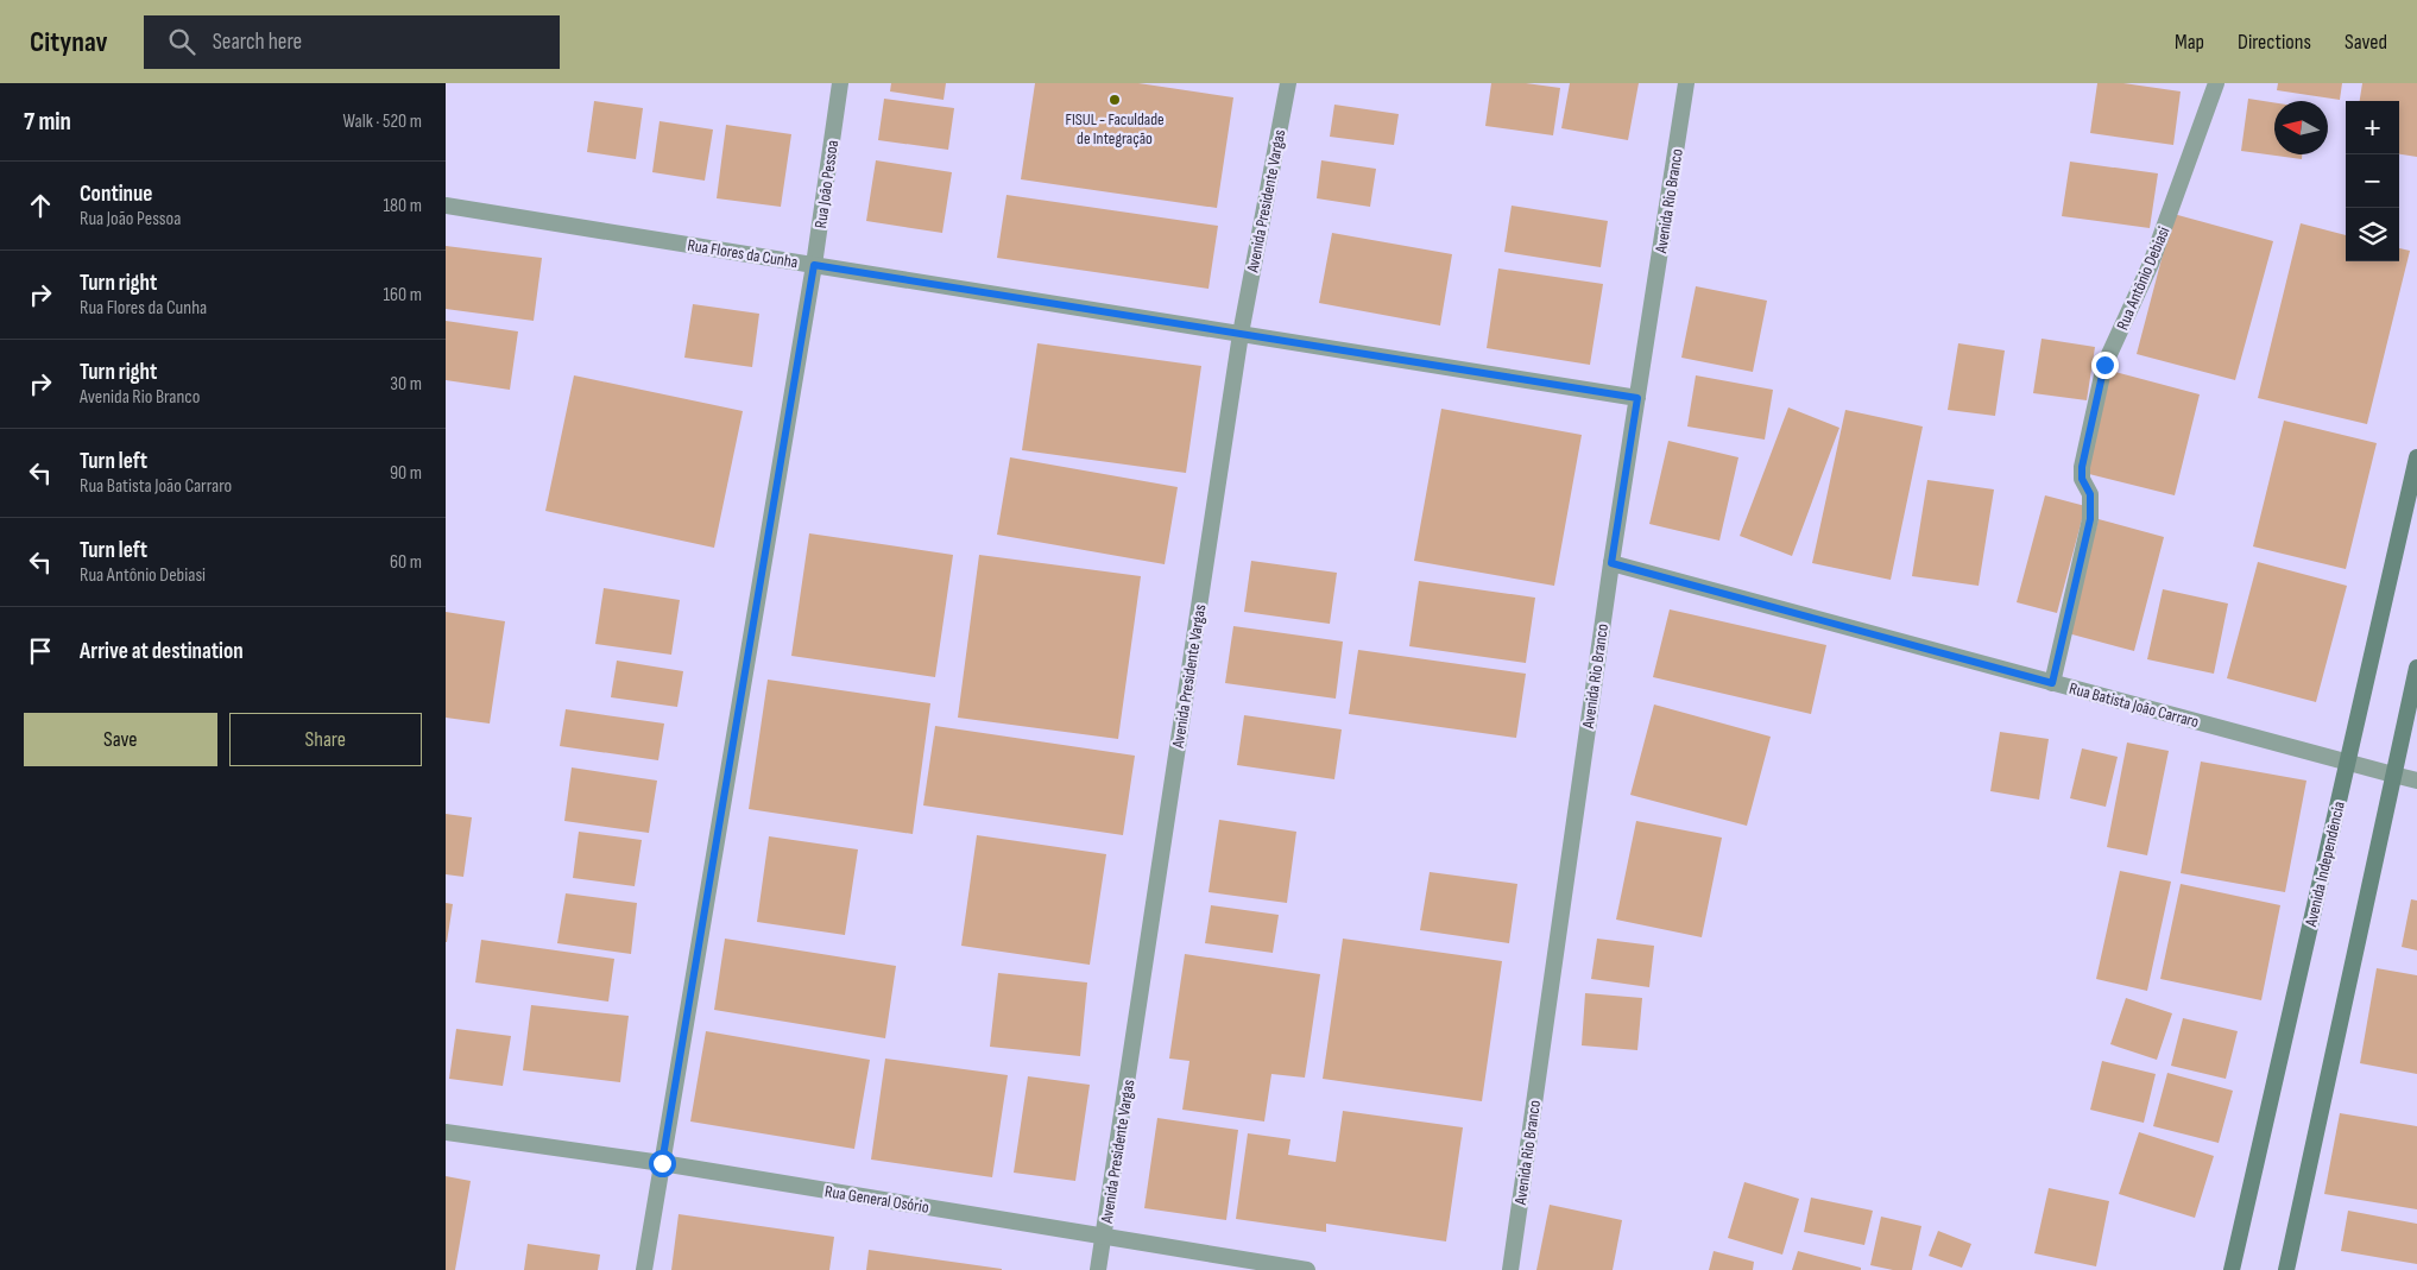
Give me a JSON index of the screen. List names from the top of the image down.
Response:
{
  "streets": {
    "main road": ["Avenida Independência"],
    "street": [
      "Rua João Pessoa",
      "Avenida Presidente Vargas",
      "Avenida Rio Branco",
      "Rua Flores da Cunha",
      "Rua Antônio Debiasi",
      "Rua Batista João Carraro",
      "Rua General Osório"
    ]
  },
  "crossings": [
    ["Rua João Pessoa", "Rua Flores da Cunha"],
    ["Rua João Pessoa", "Rua General Osório"],
    ["Avenida Presidente Vargas", "Rua Flores da Cunha"],
    ["Avenida Presidente Vargas", "Rua General Osório"],
    ["Avenida Rio Branco", "Rua Flores da Cunha"],
    ["Avenida Rio Branco", "Rua Batista João Carraro"],
    ["Rua Antônio Debiasi", "Rua Batista João Carraro"],
    ["Rua Batista João Carraro", "Avenida Independência"]
  ],
  "places": ["FISUL - Faculdade de Integração"],
  "north": "left",
  "page": {
    "header": "Citynav",
    "search": "Search here",
    "nav": ["Map", "Directions", "Saved"],
    "heading": ["7 min", "Walk · 520 m"],
    "map_buttons": ["+", "−"],
    "list": [
      ["Continue", "Rua João Pessoa", "180 m"],
      ["Turn right", "Rua Flores da Cunha", "160 m"],
      ["Turn right", "Avenida Rio Branco", "30 m"],
      ["Turn left", "Rua Batista João Carraro", "90 m"],
      ["Turn left", "Rua Antônio Debiasi", "60 m"],
      "Arrive at destination"
    ],
    "buttons": ["Save", "Share"]
  }
}
